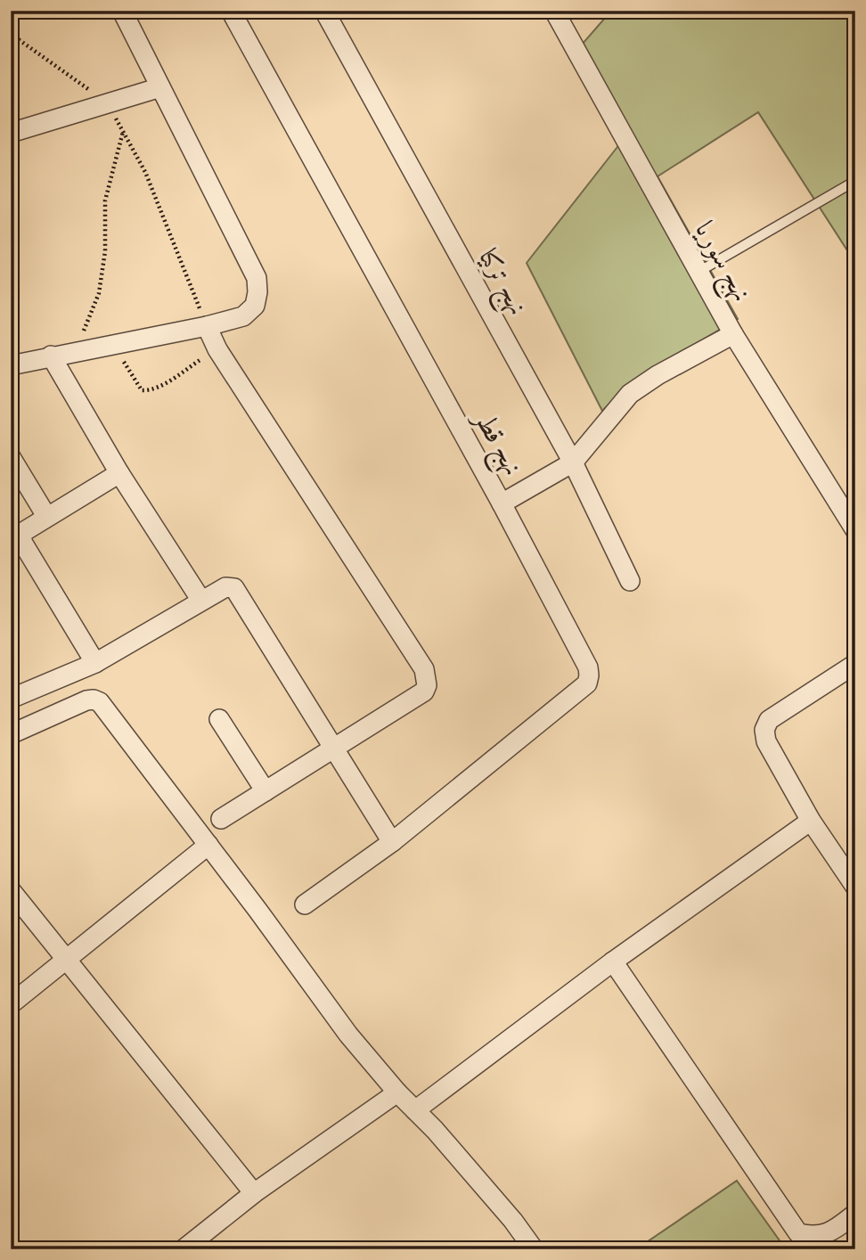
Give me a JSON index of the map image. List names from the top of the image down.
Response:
{
  "streets": {
    "street": ["نهج سوريا", "نهج تركيا", "نهج قطر"]
  }
}
